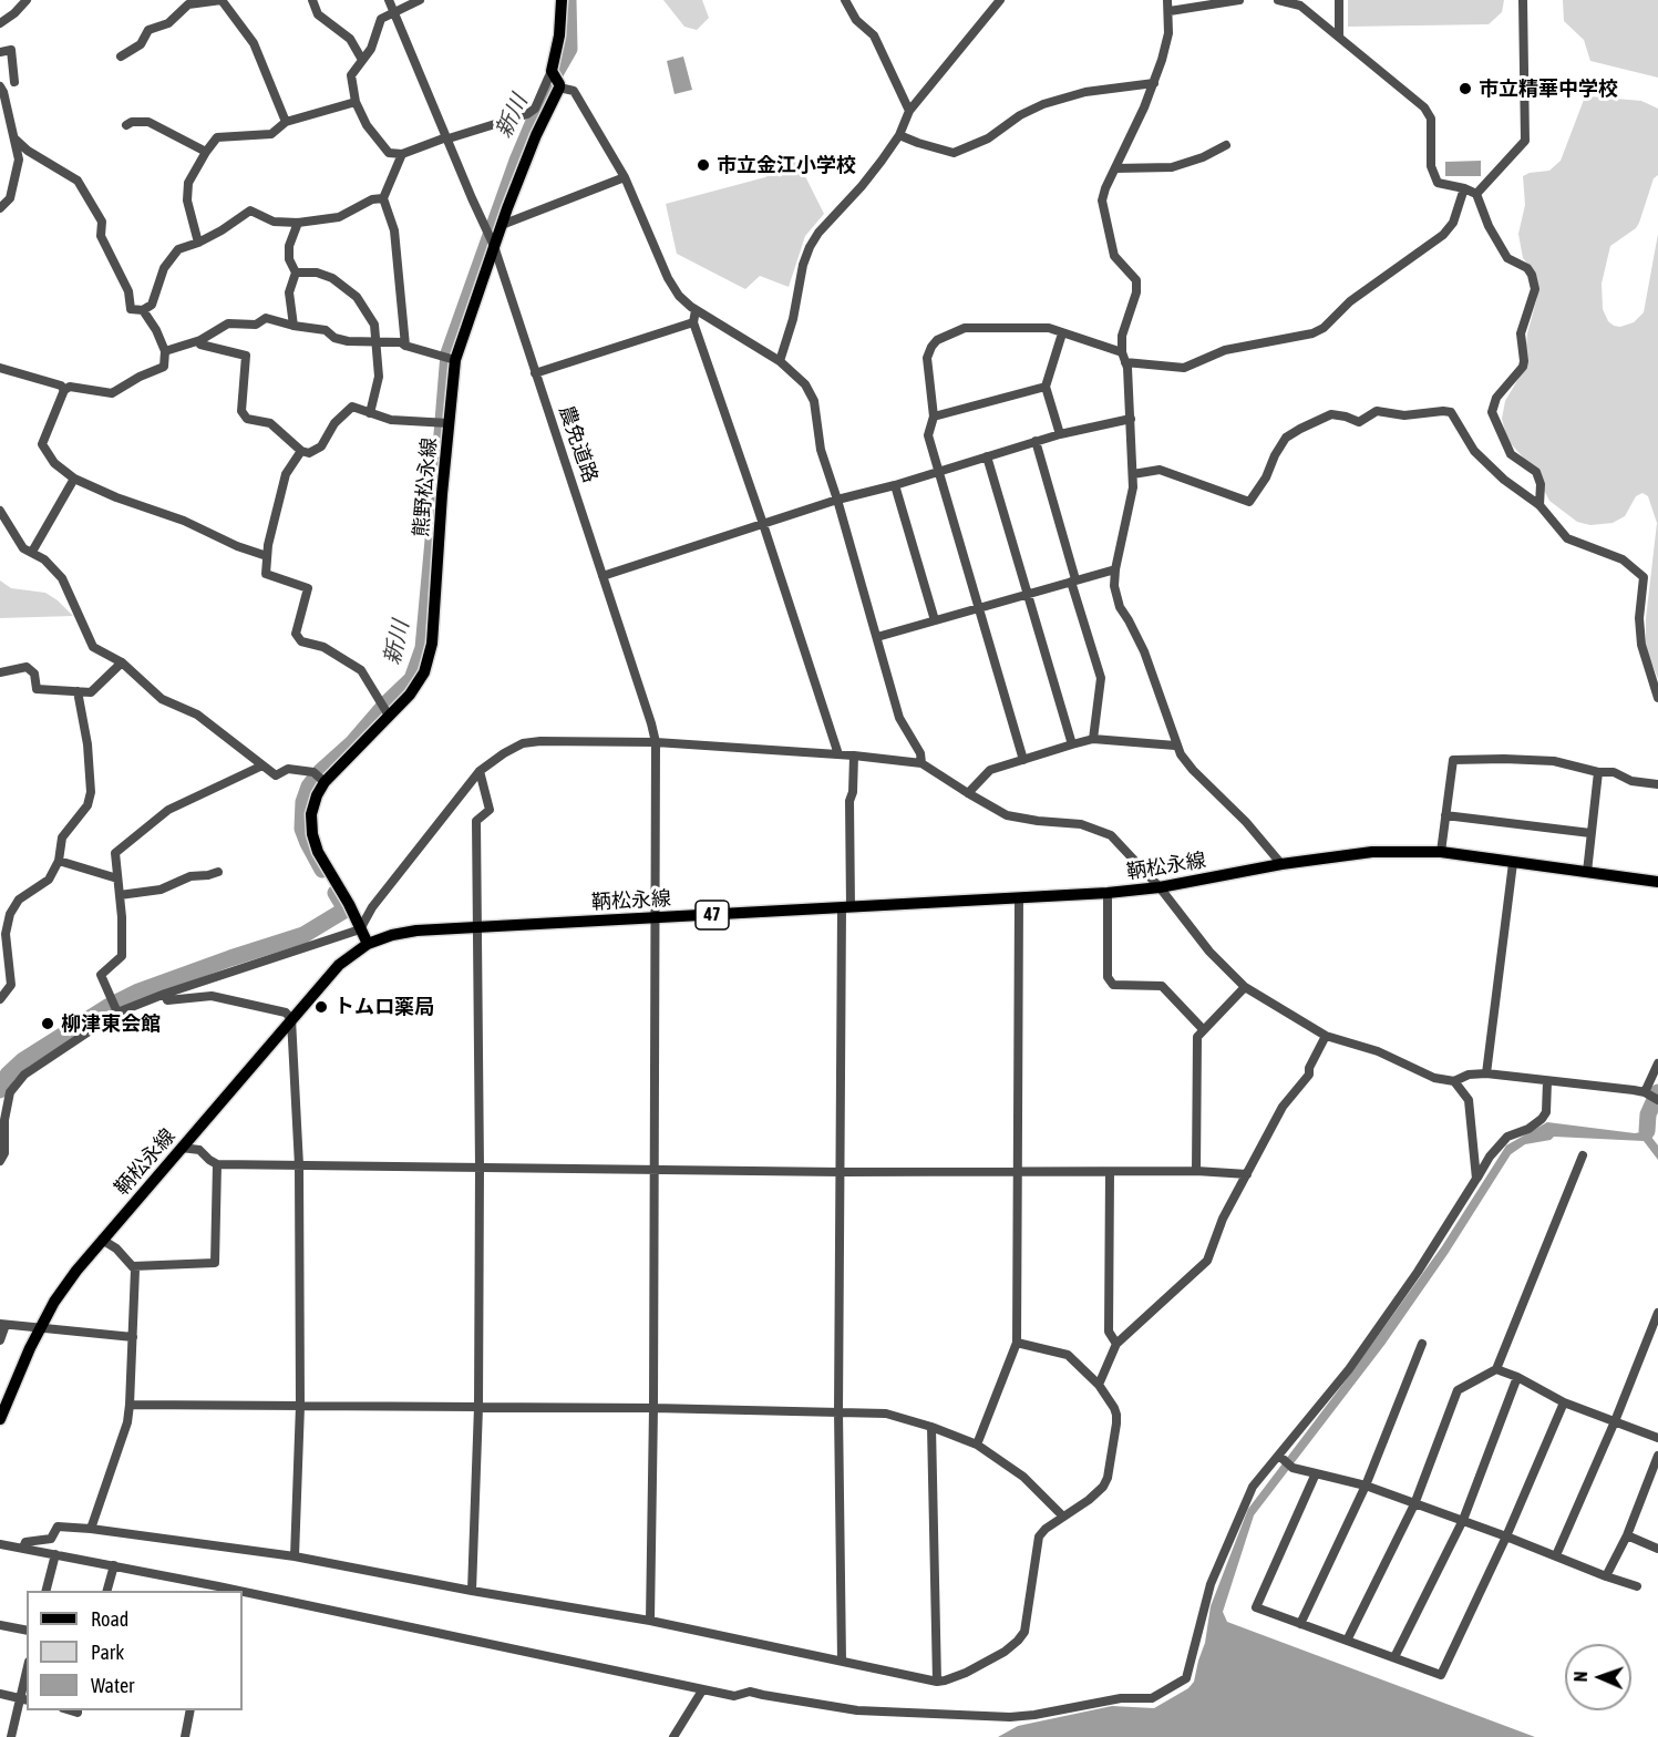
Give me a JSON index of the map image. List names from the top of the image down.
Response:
{
  "streets": {
    "main road": ["熊野松永線", "鞆松永線", "47"],
    "street": ["農免道路"]
  },
  "crossings": [
    ["農免道路", "熊野松永線"],
    ["農免道路", "鞆松永線"],
    ["熊野松永線", "鞆松永線"]
  ],
  "water": ["新川"],
  "places": [
    "市立精華中学校",
    "市立金江小学校",
    "トムロ薬局",
    "柳津東会館"
  ],
  "legend": ["Road", "Park", "Water"],
  "north": "left"
}
